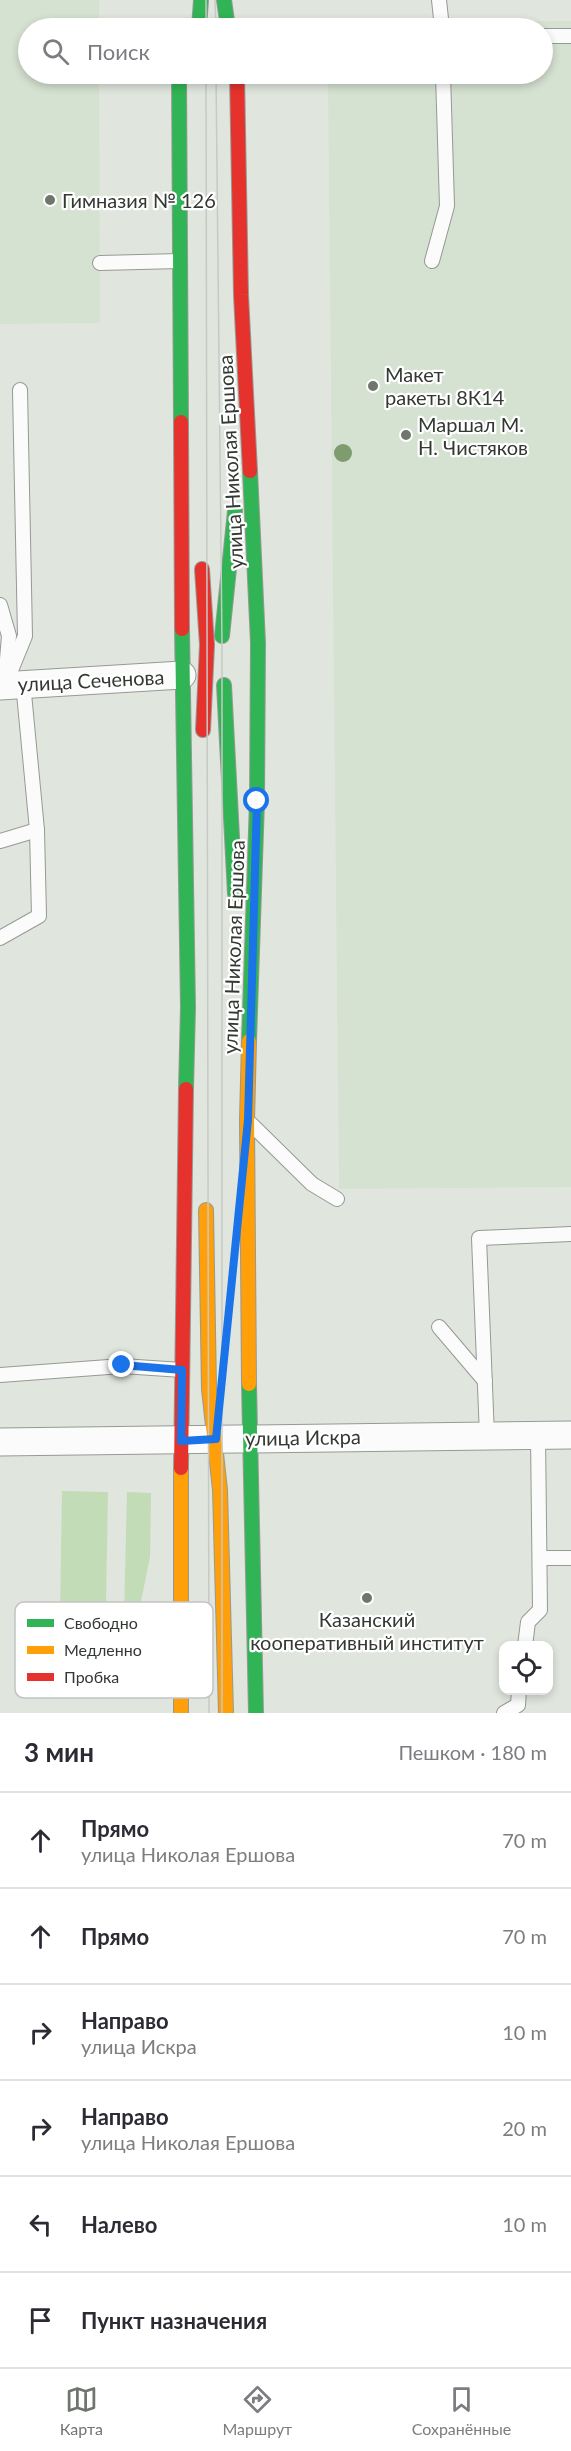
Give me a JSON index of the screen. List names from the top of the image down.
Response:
{
  "streets": {
    "main road": ["улица Николая Ершова"],
    "street": ["улица Сеченова", "улица Искра"]
  },
  "crossings": [
    ["улица Николая Ершова", "улица Искра"]
  ],
  "places": [
    "Гимназия № 126",
    "Макет ракеты 8К14",
    "Маршал М. Н. Чистяков",
    "Казанский кооперативный институт"
  ],
  "legend": ["Свободно", "Медленно", "Пробка"],
  "page": {
    "search": "Поиск",
    "heading": ["3 мин", "Пешком · 180 m"],
    "list": [
      ["Прямо", "улица Николая Ершова", "70 m"],
      ["Прямо", "70 m"],
      ["Направо", "улица Искра", "10 m"],
      ["Направо", "улица Николая Ершова", "20 m"],
      ["Налево", "10 m"],
      "Пункт назначения"
    ],
    "nav": ["Карта", "Маршрут", "Сохранённые"]
  }
}
